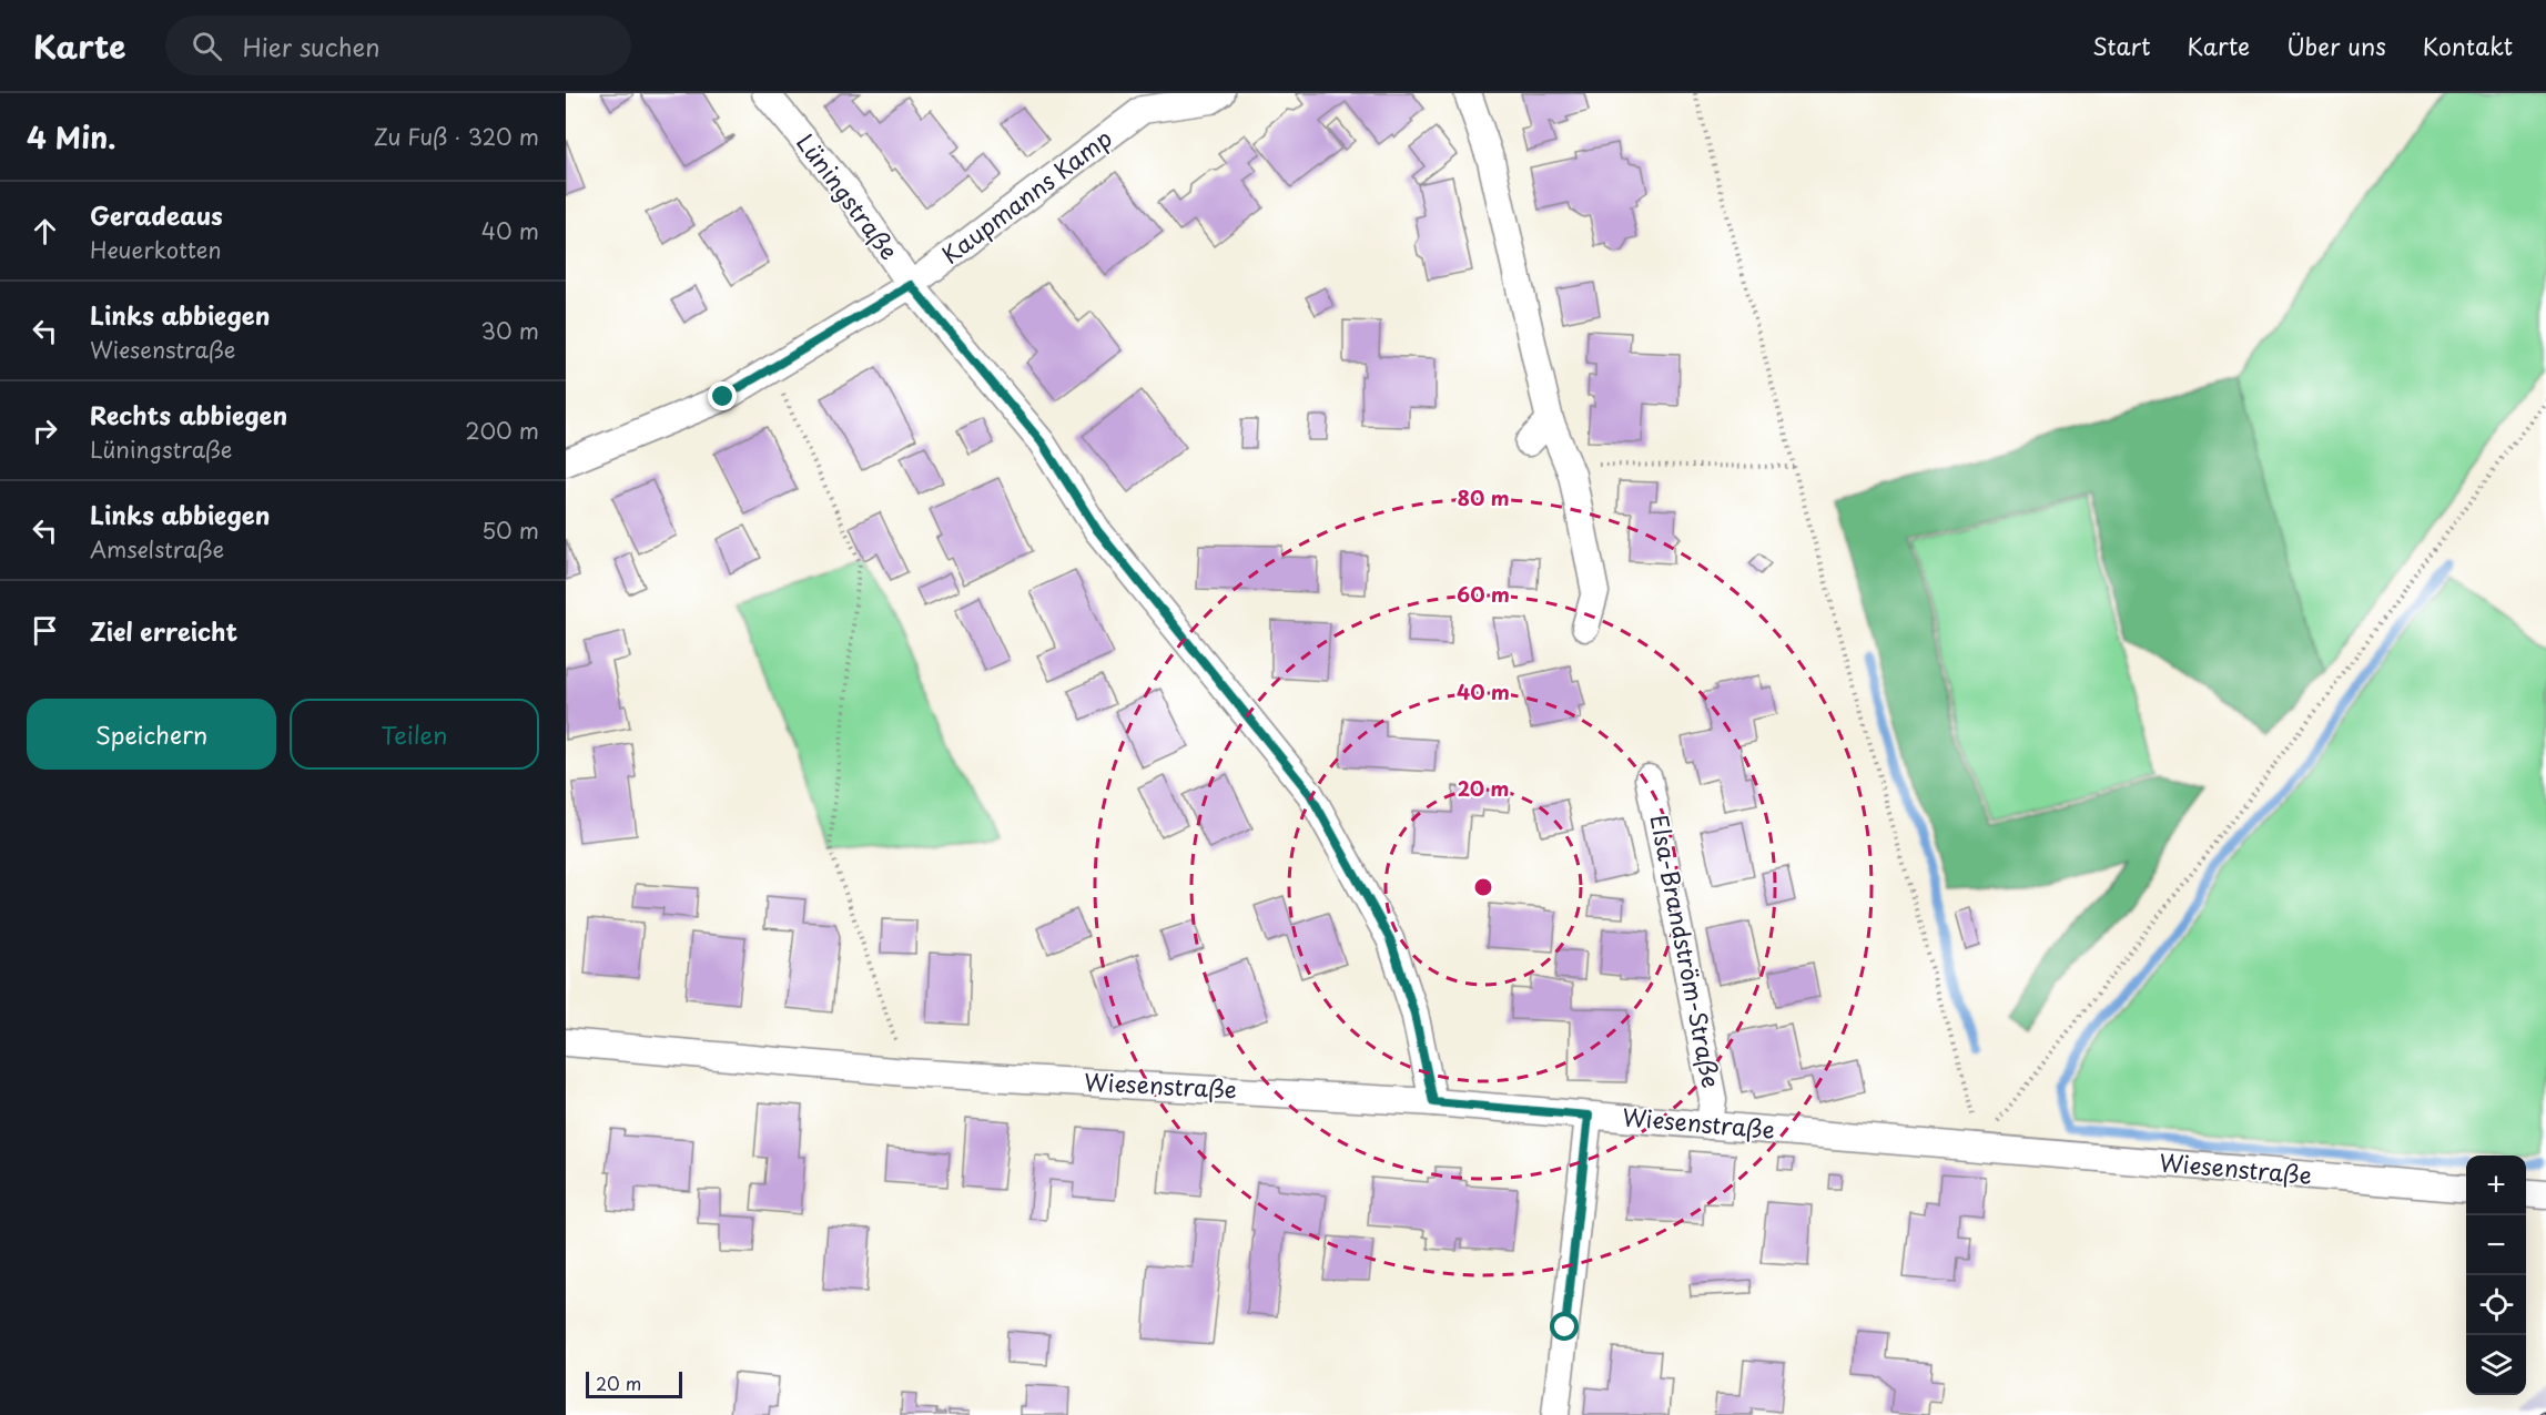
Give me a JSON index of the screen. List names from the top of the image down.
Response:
{
  "streets": {
    "street": [
      "Lüningstraße",
      "Kaupmanns Kamp",
      "Elsa-Brandström-Straße",
      "Wiesenstraße"
    ]
  },
  "crossings": [
    ["Lüningstraße", "Kaupmanns Kamp"],
    ["Lüningstraße", "Wiesenstraße"],
    ["Elsa-Brandström-Straße", "Wiesenstraße"]
  ],
  "scale_bar": "20 m",
  "page": {
    "header": "Karte",
    "search": "Hier suchen",
    "nav": [
      "Start",
      "Karte",
      "Über uns",
      "Kontakt"
    ],
    "heading": ["4 Min.", "Zu Fuß · 320 m"],
    "list": [
      ["Geradeaus", "Heuerkotten", "40 m"],
      ["Links abbiegen", "Wiesenstraße", "30 m"],
      ["Rechts abbiegen", "Lüningstraße", "200 m"],
      ["Links abbiegen", "Amselstraße", "50 m"],
      "Ziel erreicht"
    ],
    "buttons": ["Speichern", "Teilen"],
    "map_buttons": ["+", "−"],
    "scale": "20 m"
  },
  "rings": [
    "80 m",
    "60 m",
    "40 m",
    "20 m"
  ]
}
